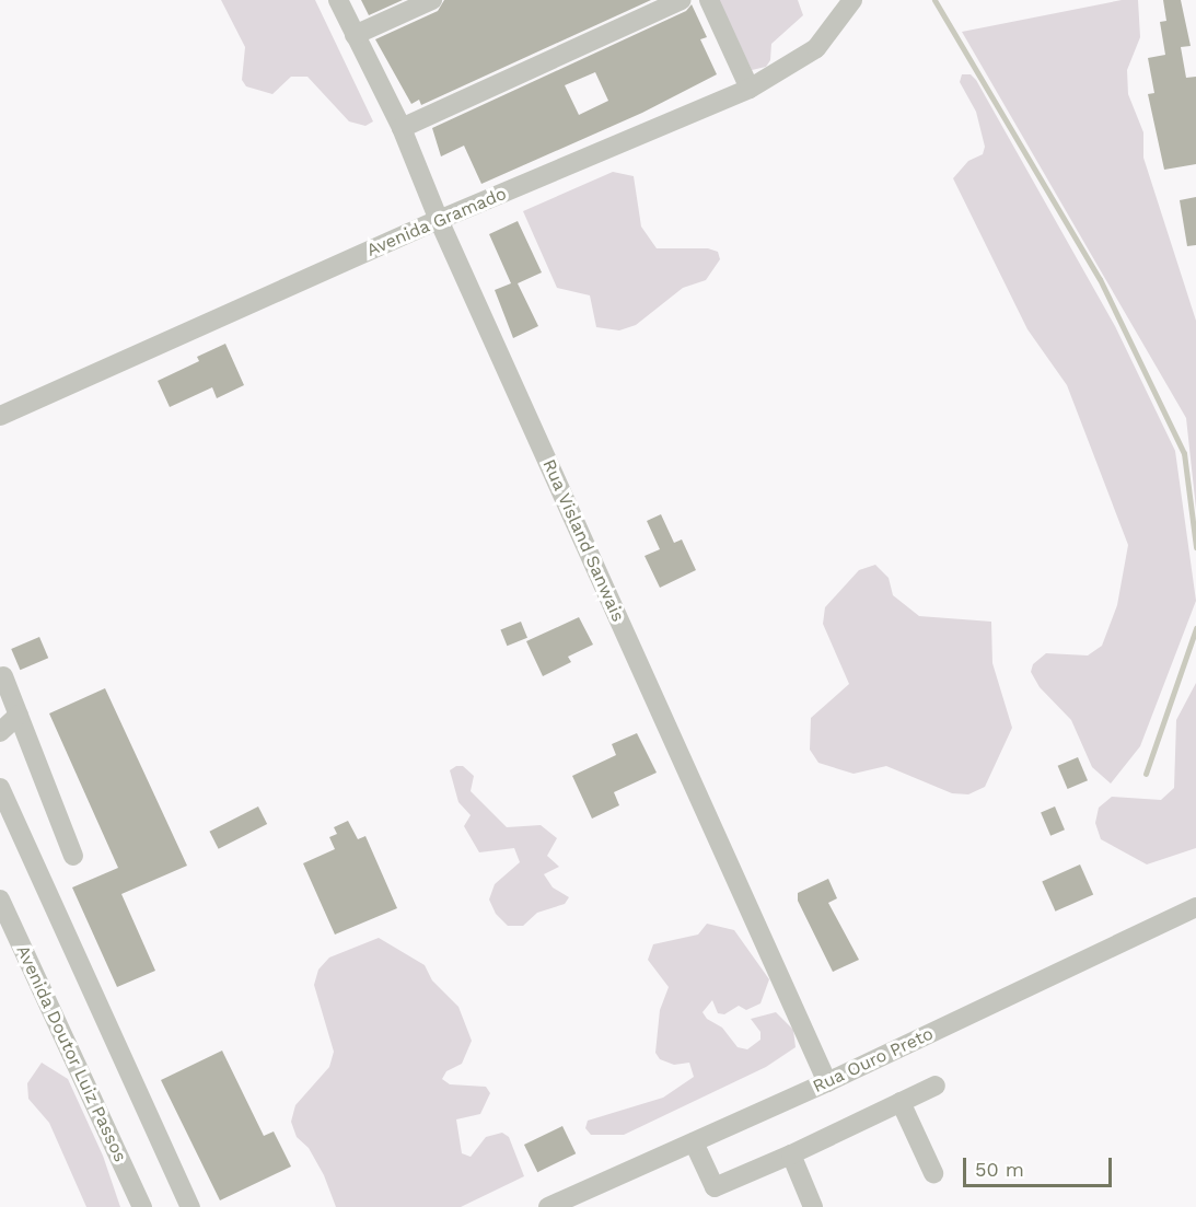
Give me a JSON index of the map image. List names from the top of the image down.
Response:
{
  "streets": {
    "street": [
      "Avenida Gramado",
      "Rua Visland Sanwais",
      "Avenida Doutor Luiz Passos",
      "Rua Ouro Preto"
    ]
  },
  "crossings": [
    ["Avenida Gramado", "Rua Visland Sanwais"],
    ["Rua Visland Sanwais", "Rua Ouro Preto"]
  ],
  "scale_bar": "50 m"
}
